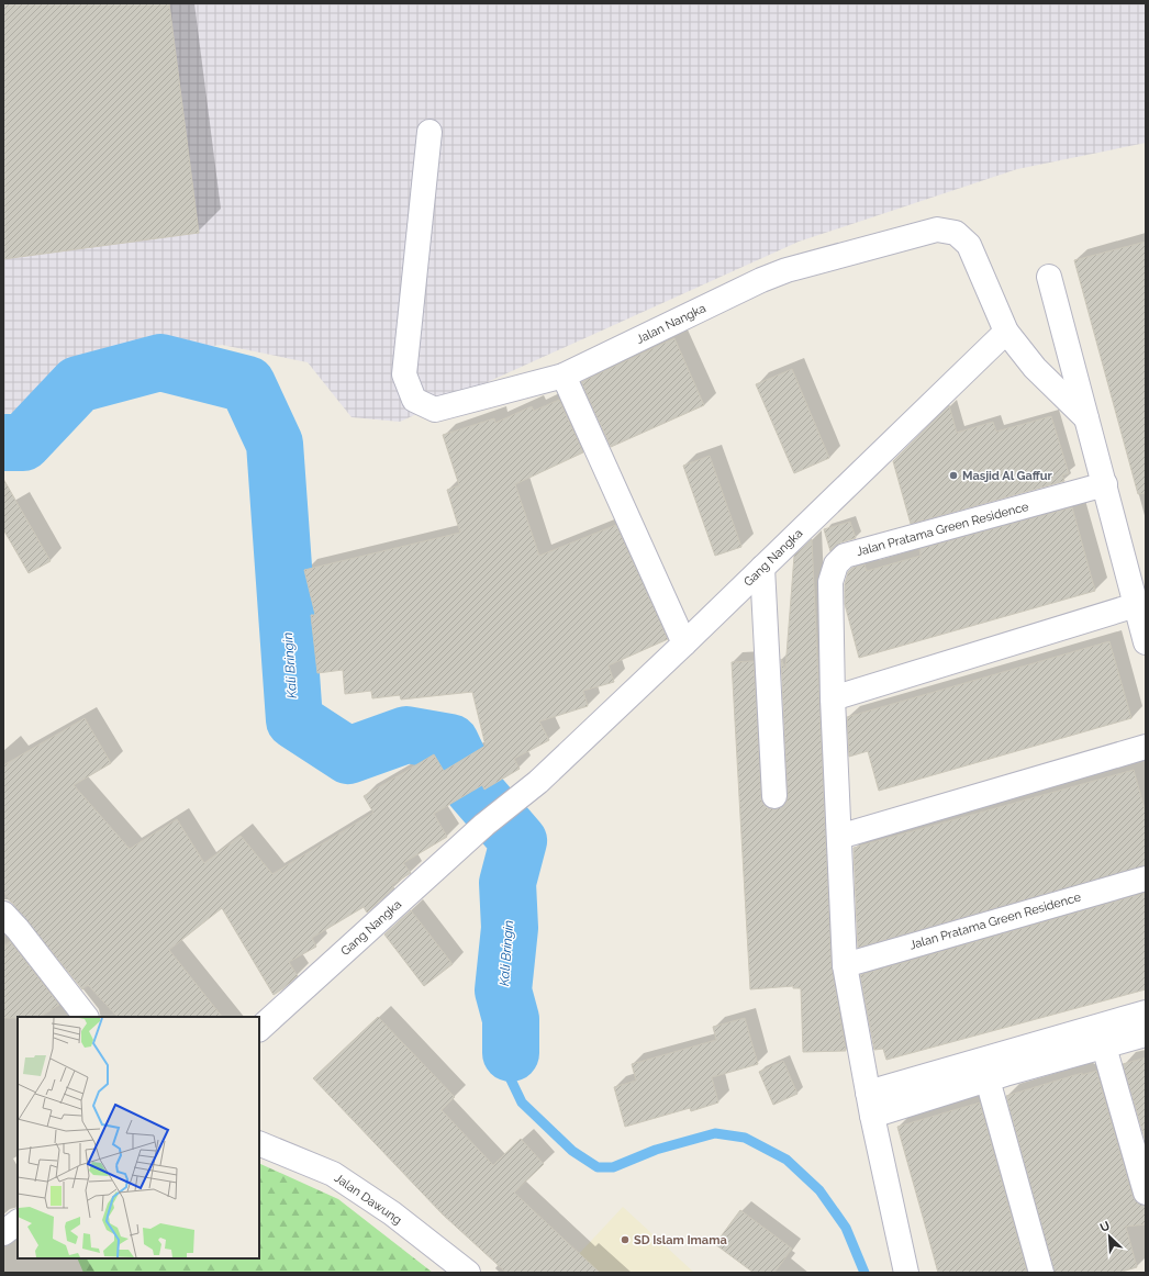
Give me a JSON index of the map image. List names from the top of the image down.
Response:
{
  "streets": {
    "street": [
      "Jalan Nangka",
      "Jalan Pratama Green Residence",
      "Gang Nangka",
      "Jalan Dawung"
    ]
  },
  "crossings": [
    ["Jalan Nangka", "Gang Nangka"]
  ],
  "water": ["Kali Bringin"],
  "places": ["Masjid Al Gaffur", "SD Islam Imama"],
  "north": "top left"
}
